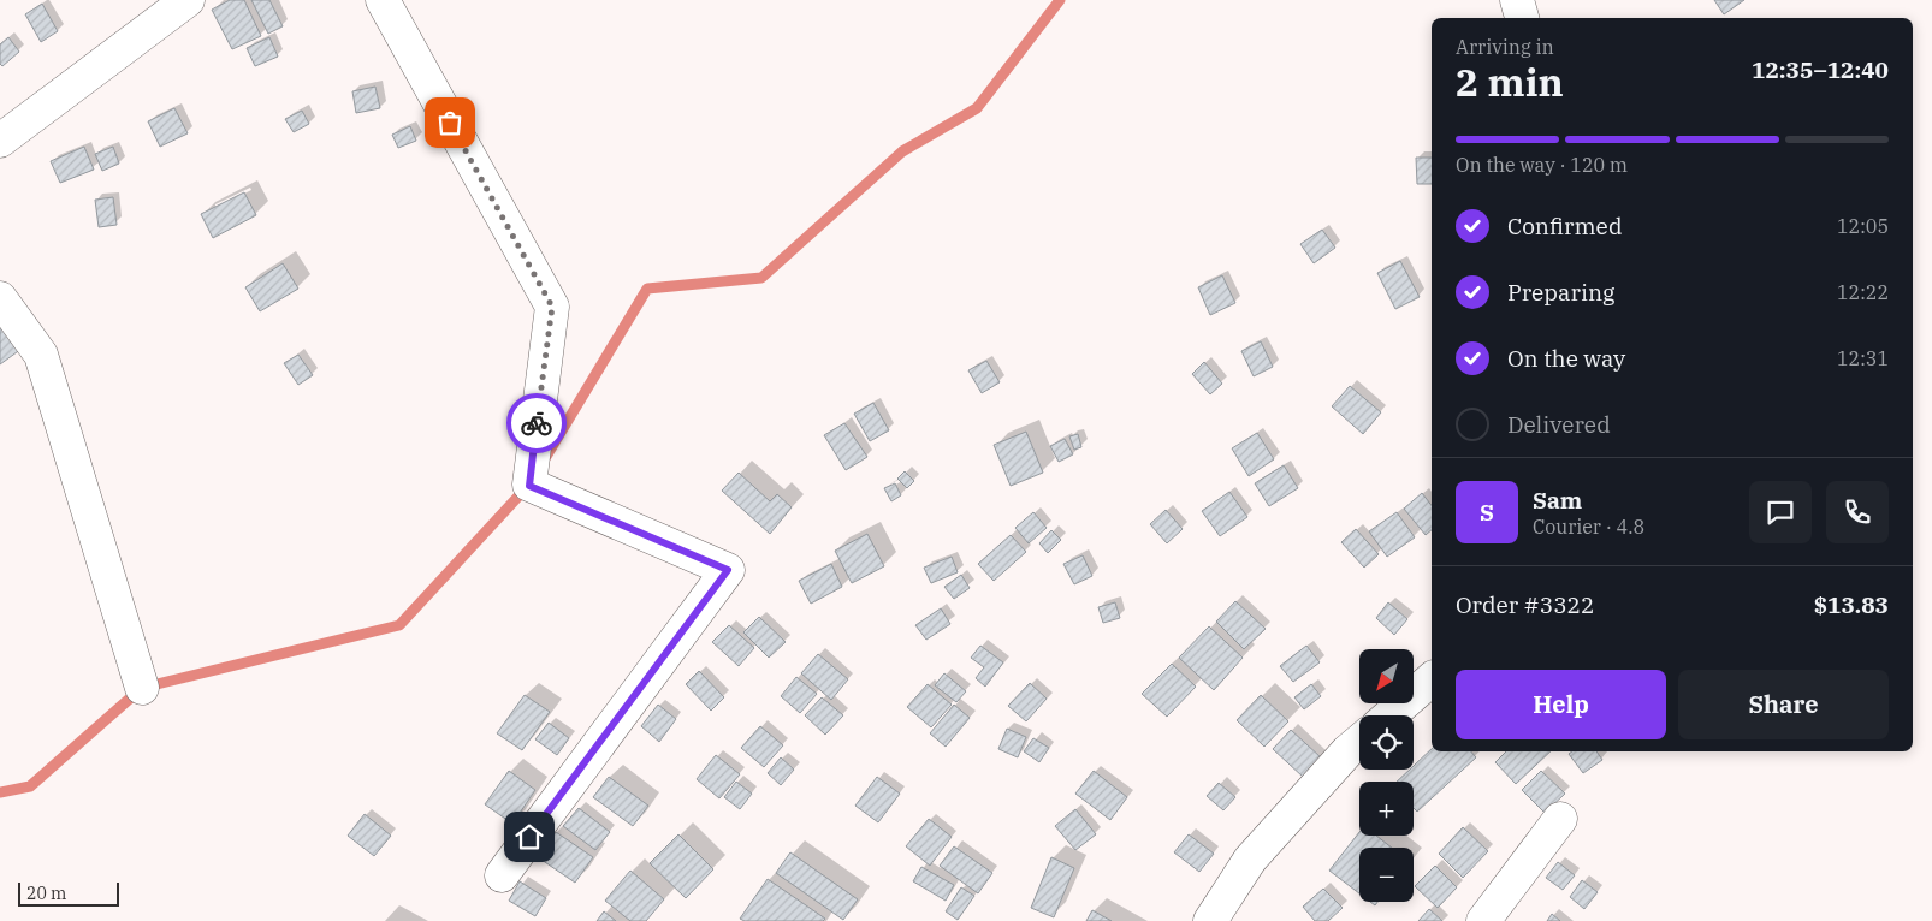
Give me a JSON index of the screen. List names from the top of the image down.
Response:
{
  "scale_bar": "20 m",
  "north": "bottom left",
  "page": {
    "heading": ["2 min", "Arriving in", "12:35–12:40"],
    "panel": [
      "Sam",
      "Courier · 4.8",
      "Order #3322",
      "$13.83"
    ],
    "bar": "On the way · 120 m",
    "list": [
      ["Confirmed", "12:05"],
      ["Preparing", "12:22"],
      ["On the way", "12:31"],
      "Delivered"
    ],
    "round": "S",
    "map_buttons": ["+", "−"],
    "buttons": ["Help", "Share"],
    "scale": "20 m"
  }
}
